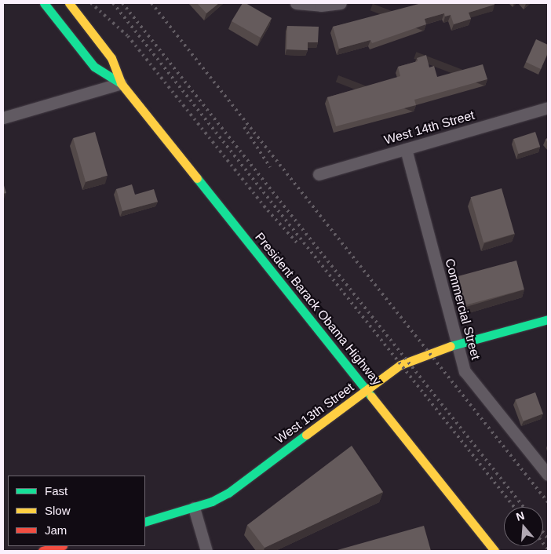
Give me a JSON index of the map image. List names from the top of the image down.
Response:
{
  "streets": {
    "main road": ["President Barack Obama Highway", "West 13th Street"],
    "street": ["West 14th Street", "Commercial Street"]
  },
  "crossings": [
    ["West 14th Street", "Commercial Street"],
    ["President Barack Obama Highway", "West 13th Street"],
    ["Commercial Street", "West 13th Street"]
  ],
  "legend": ["Fast", "Slow", "Jam"],
  "north": "top"
}
